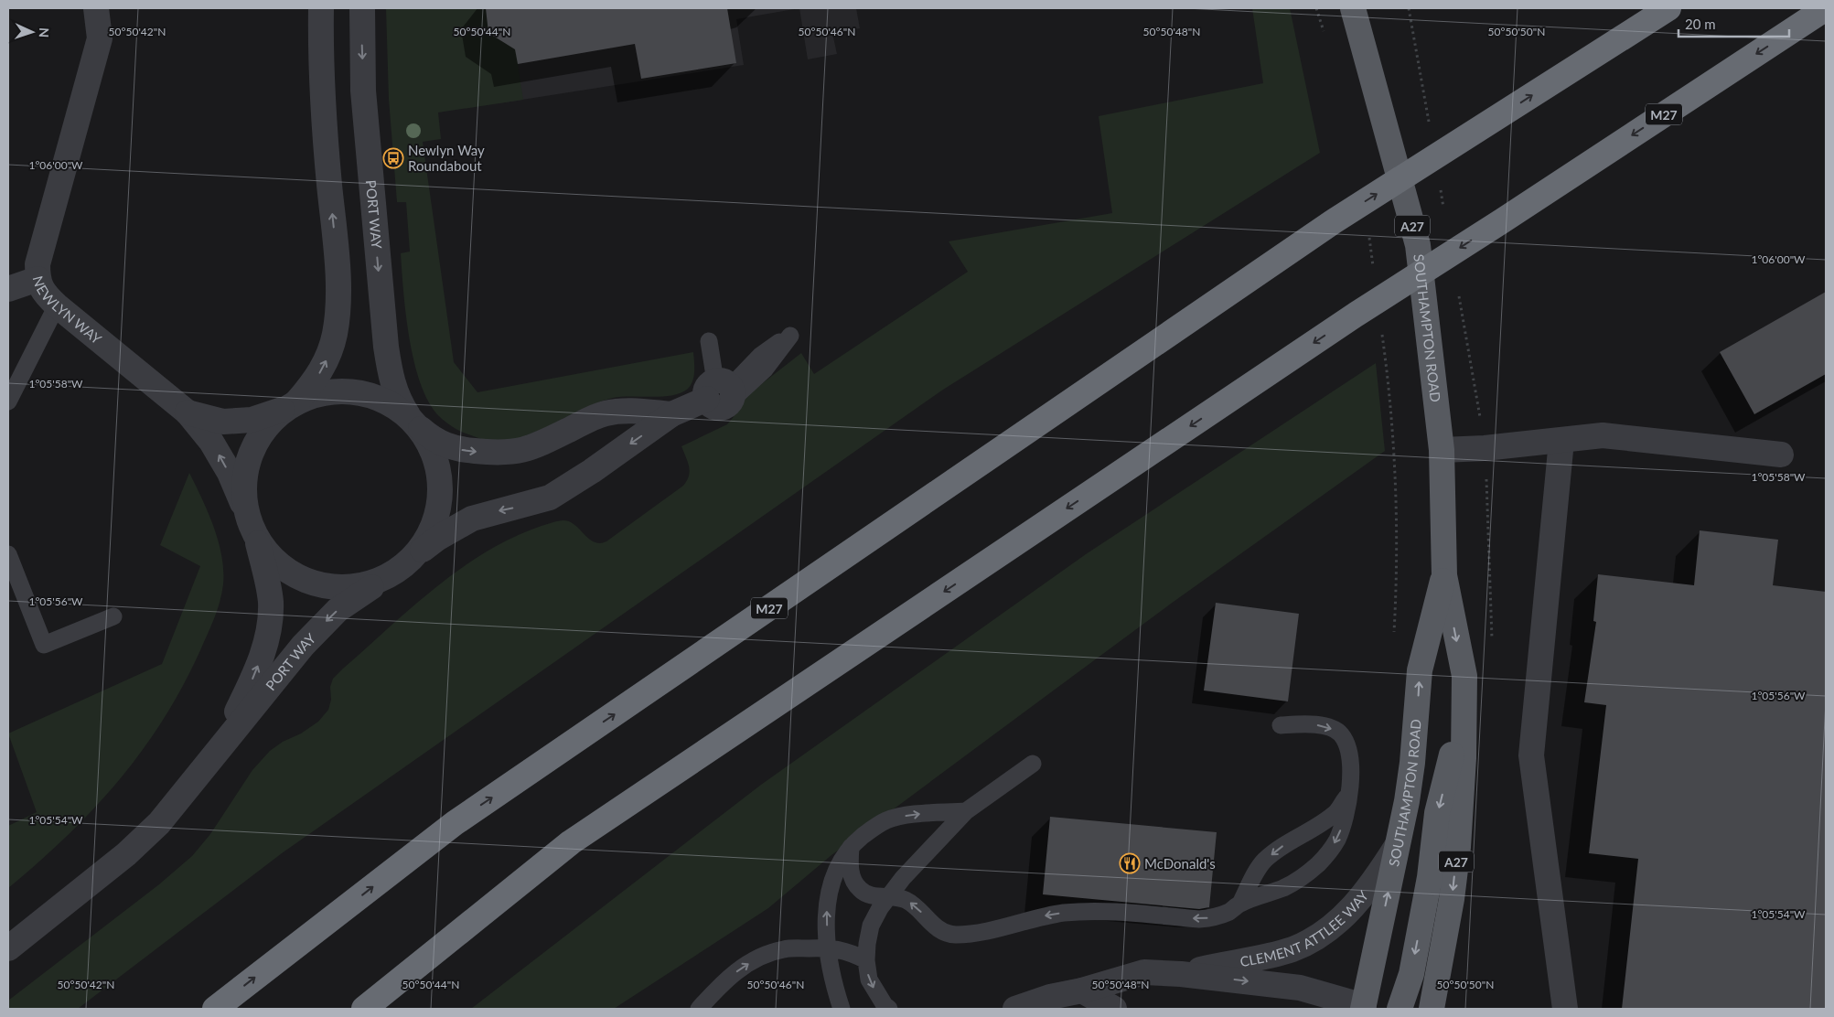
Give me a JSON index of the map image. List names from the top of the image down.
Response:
{
  "streets": {
    "highway": ["M27"],
    "main road": ["A27", "SOUTHAMPTON ROAD"],
    "street": ["PORT WAY", "NEWLYN WAY", "CLEMENT ATTLEE WAY"]
  },
  "crossings": [
    ["SOUTHAMPTON ROAD", "CLEMENT ATTLEE WAY"]
  ],
  "places": {
    "bus stop": ["Newlyn Way Roundabout"],
    "restaurant": ["McDonald's"]
  },
  "scale_bar": "20 m",
  "north": "right",
  "coordinates": [
    "50°50'42\"N",
    "50°50'44\"N",
    "50°50'46\"N",
    "50°50'48\"N",
    "50°50'50\"N",
    "1°06'00\"W",
    "1°05'58\"W",
    "1°05'56\"W",
    "1°05'54\"W"
  ]
}
